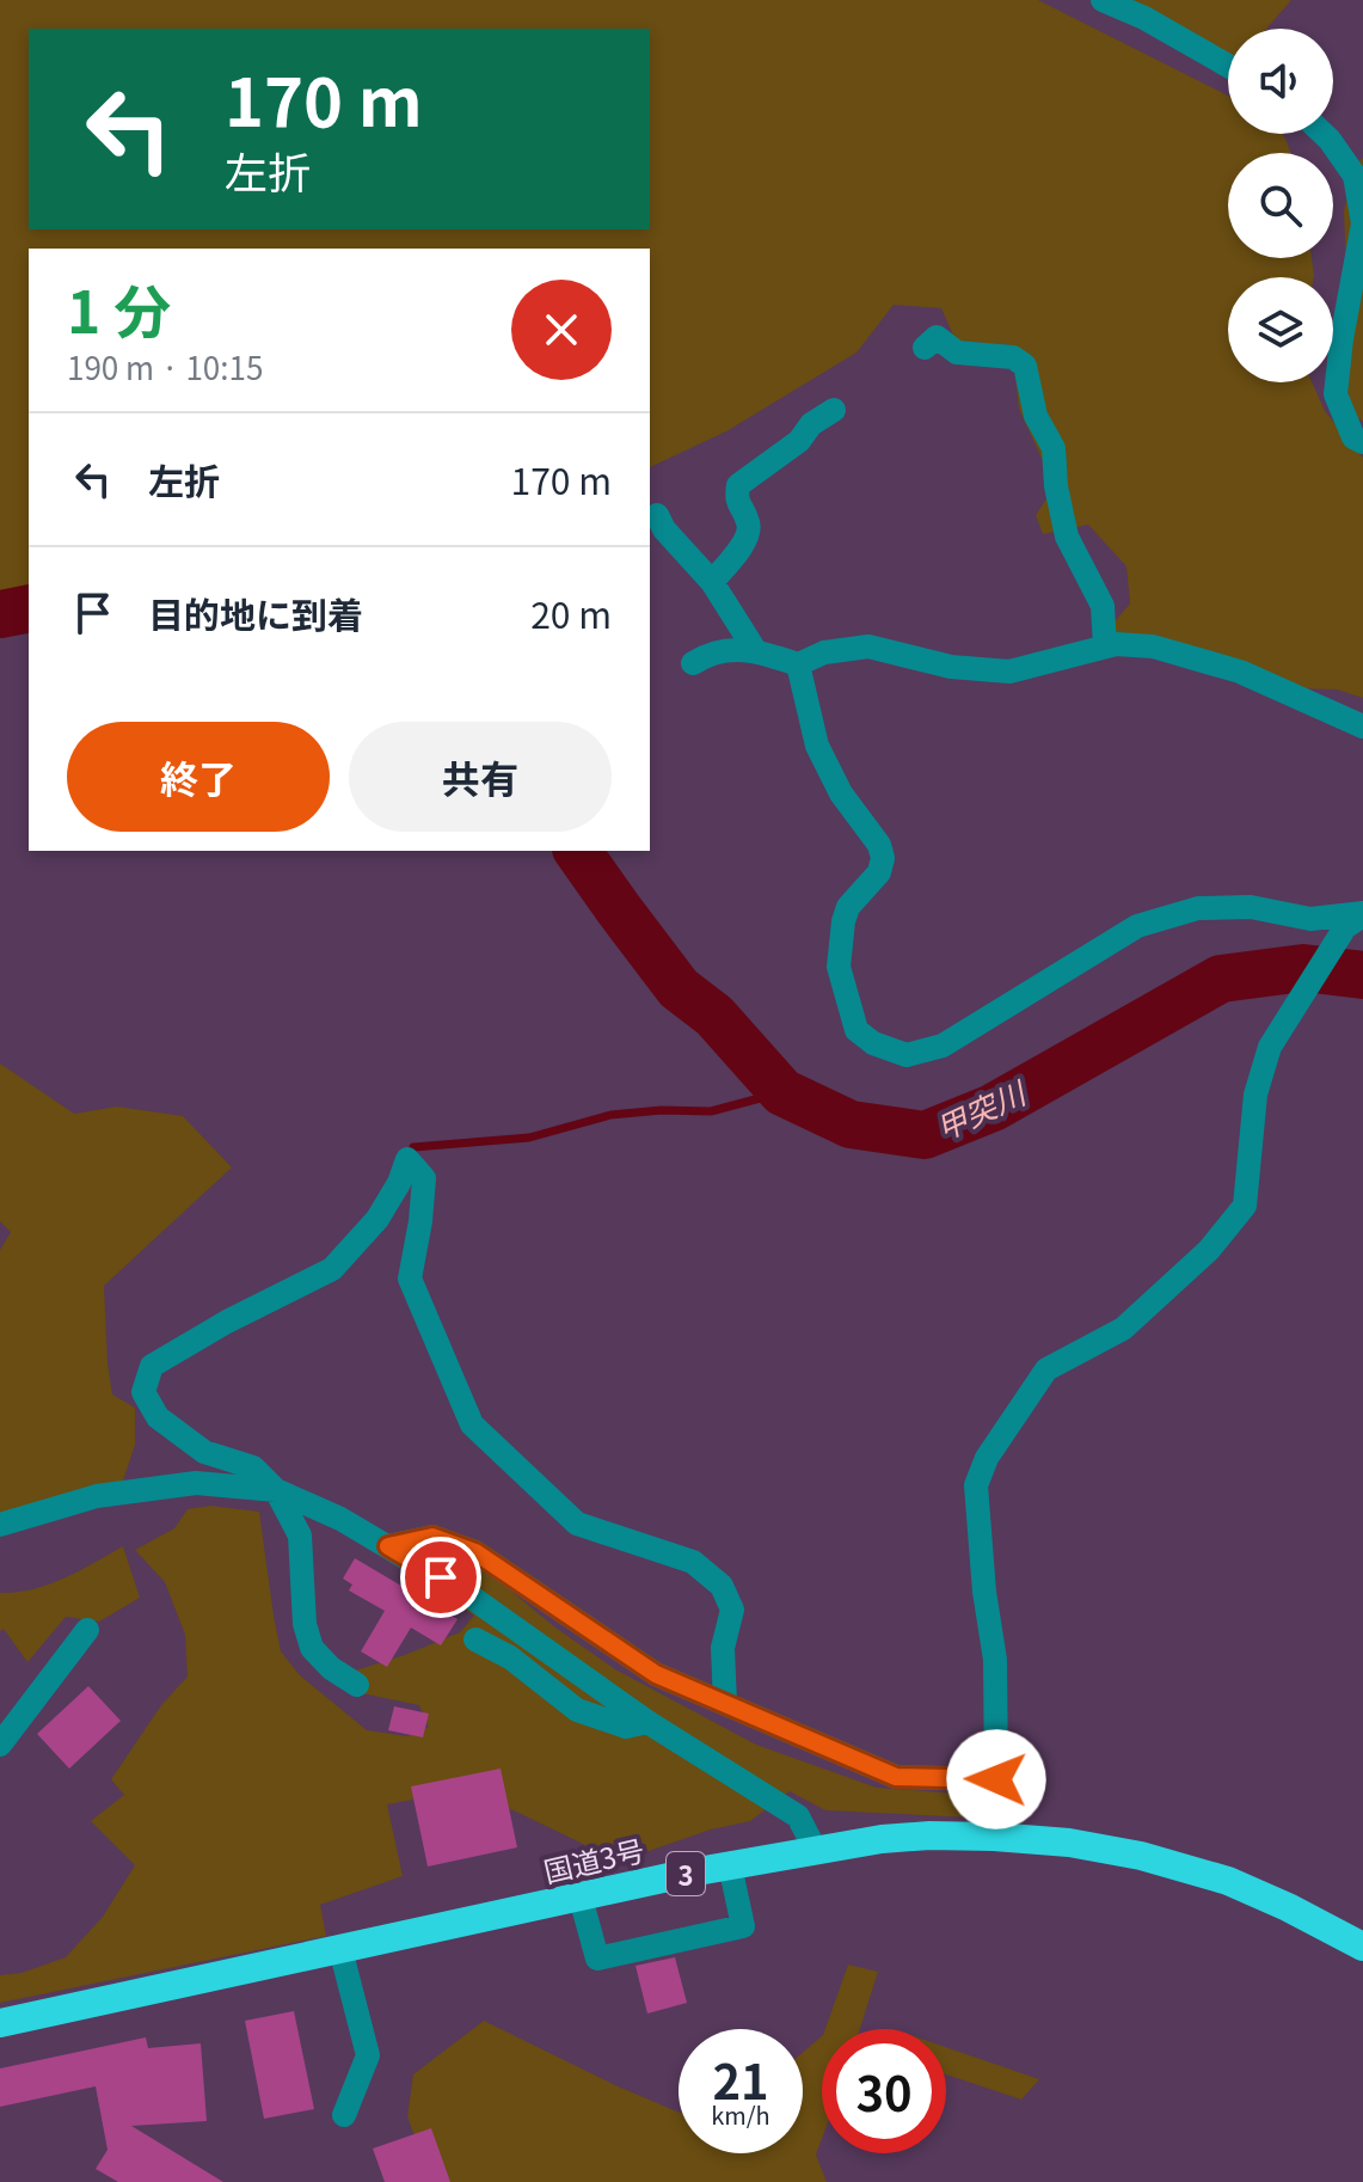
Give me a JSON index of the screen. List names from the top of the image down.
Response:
{
  "streets": {
    "highway": ["国道3号", "3"]
  },
  "water": ["甲突川"],
  "page": {
    "turn": ["170 m", "左折"],
    "heading": ["1 分", "190 m · 10:15"],
    "list": [
      {
        "name": "左折",
        "value": "170 m"
      },
      {
        "name": "目的地に到着",
        "value": "20 m"
      }
    ],
    "buttons": ["終了", "共有"],
    "speed": "21 km/h",
    "limit": "30"
  }
}
